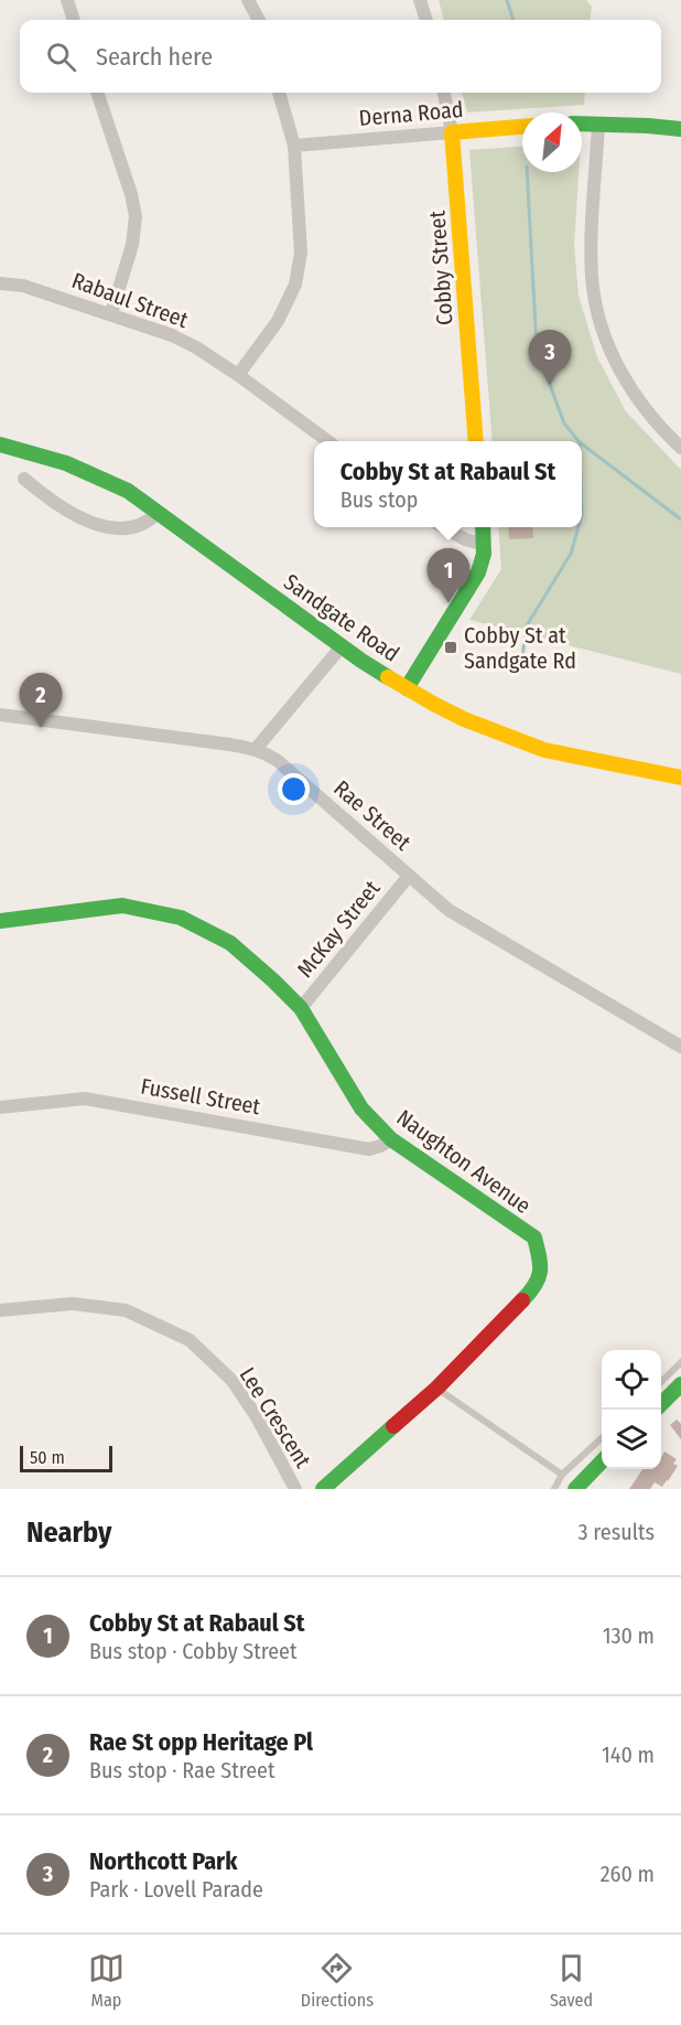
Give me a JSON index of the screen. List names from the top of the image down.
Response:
{
  "streets": {
    "street": [
      "Derna Road",
      "Cobby Street",
      "Rabaul Street",
      "Sandgate Road",
      "Rae Street",
      "McKay Street",
      "Fussell Street",
      "Naughton Avenue",
      "Lee Crescent"
    ]
  },
  "crossings": [
    ["Derna Road", "Cobby Street"],
    ["Rae Street", "McKay Street"],
    ["McKay Street", "Naughton Avenue"],
    ["Fussell Street", "Naughton Avenue"]
  ],
  "places": {
    "transit": ["Cobby St at Sandgate Rd"]
  },
  "scale_bar": "50 m",
  "north": "top right",
  "page": {
    "search": "Search here",
    "pins": ["3", "1", "2"],
    "popup": ["Cobby St at Rabaul St", "Bus stop"],
    "scale": "50 m",
    "heading": ["Nearby", "3 results"],
    "list": [
      {
        "mark": "1",
        "name": "Cobby St at Rabaul St",
        "note": "Bus stop · Cobby Street",
        "value": "130 m"
      },
      {
        "mark": "2",
        "name": "Rae St opp Heritage Pl",
        "note": "Bus stop · Rae Street",
        "value": "140 m"
      },
      {
        "mark": "3",
        "name": "Northcott Park",
        "note": "Park · Lovell Parade",
        "value": "260 m"
      }
    ],
    "nav": ["Map", "Directions", "Saved"]
  }
}
